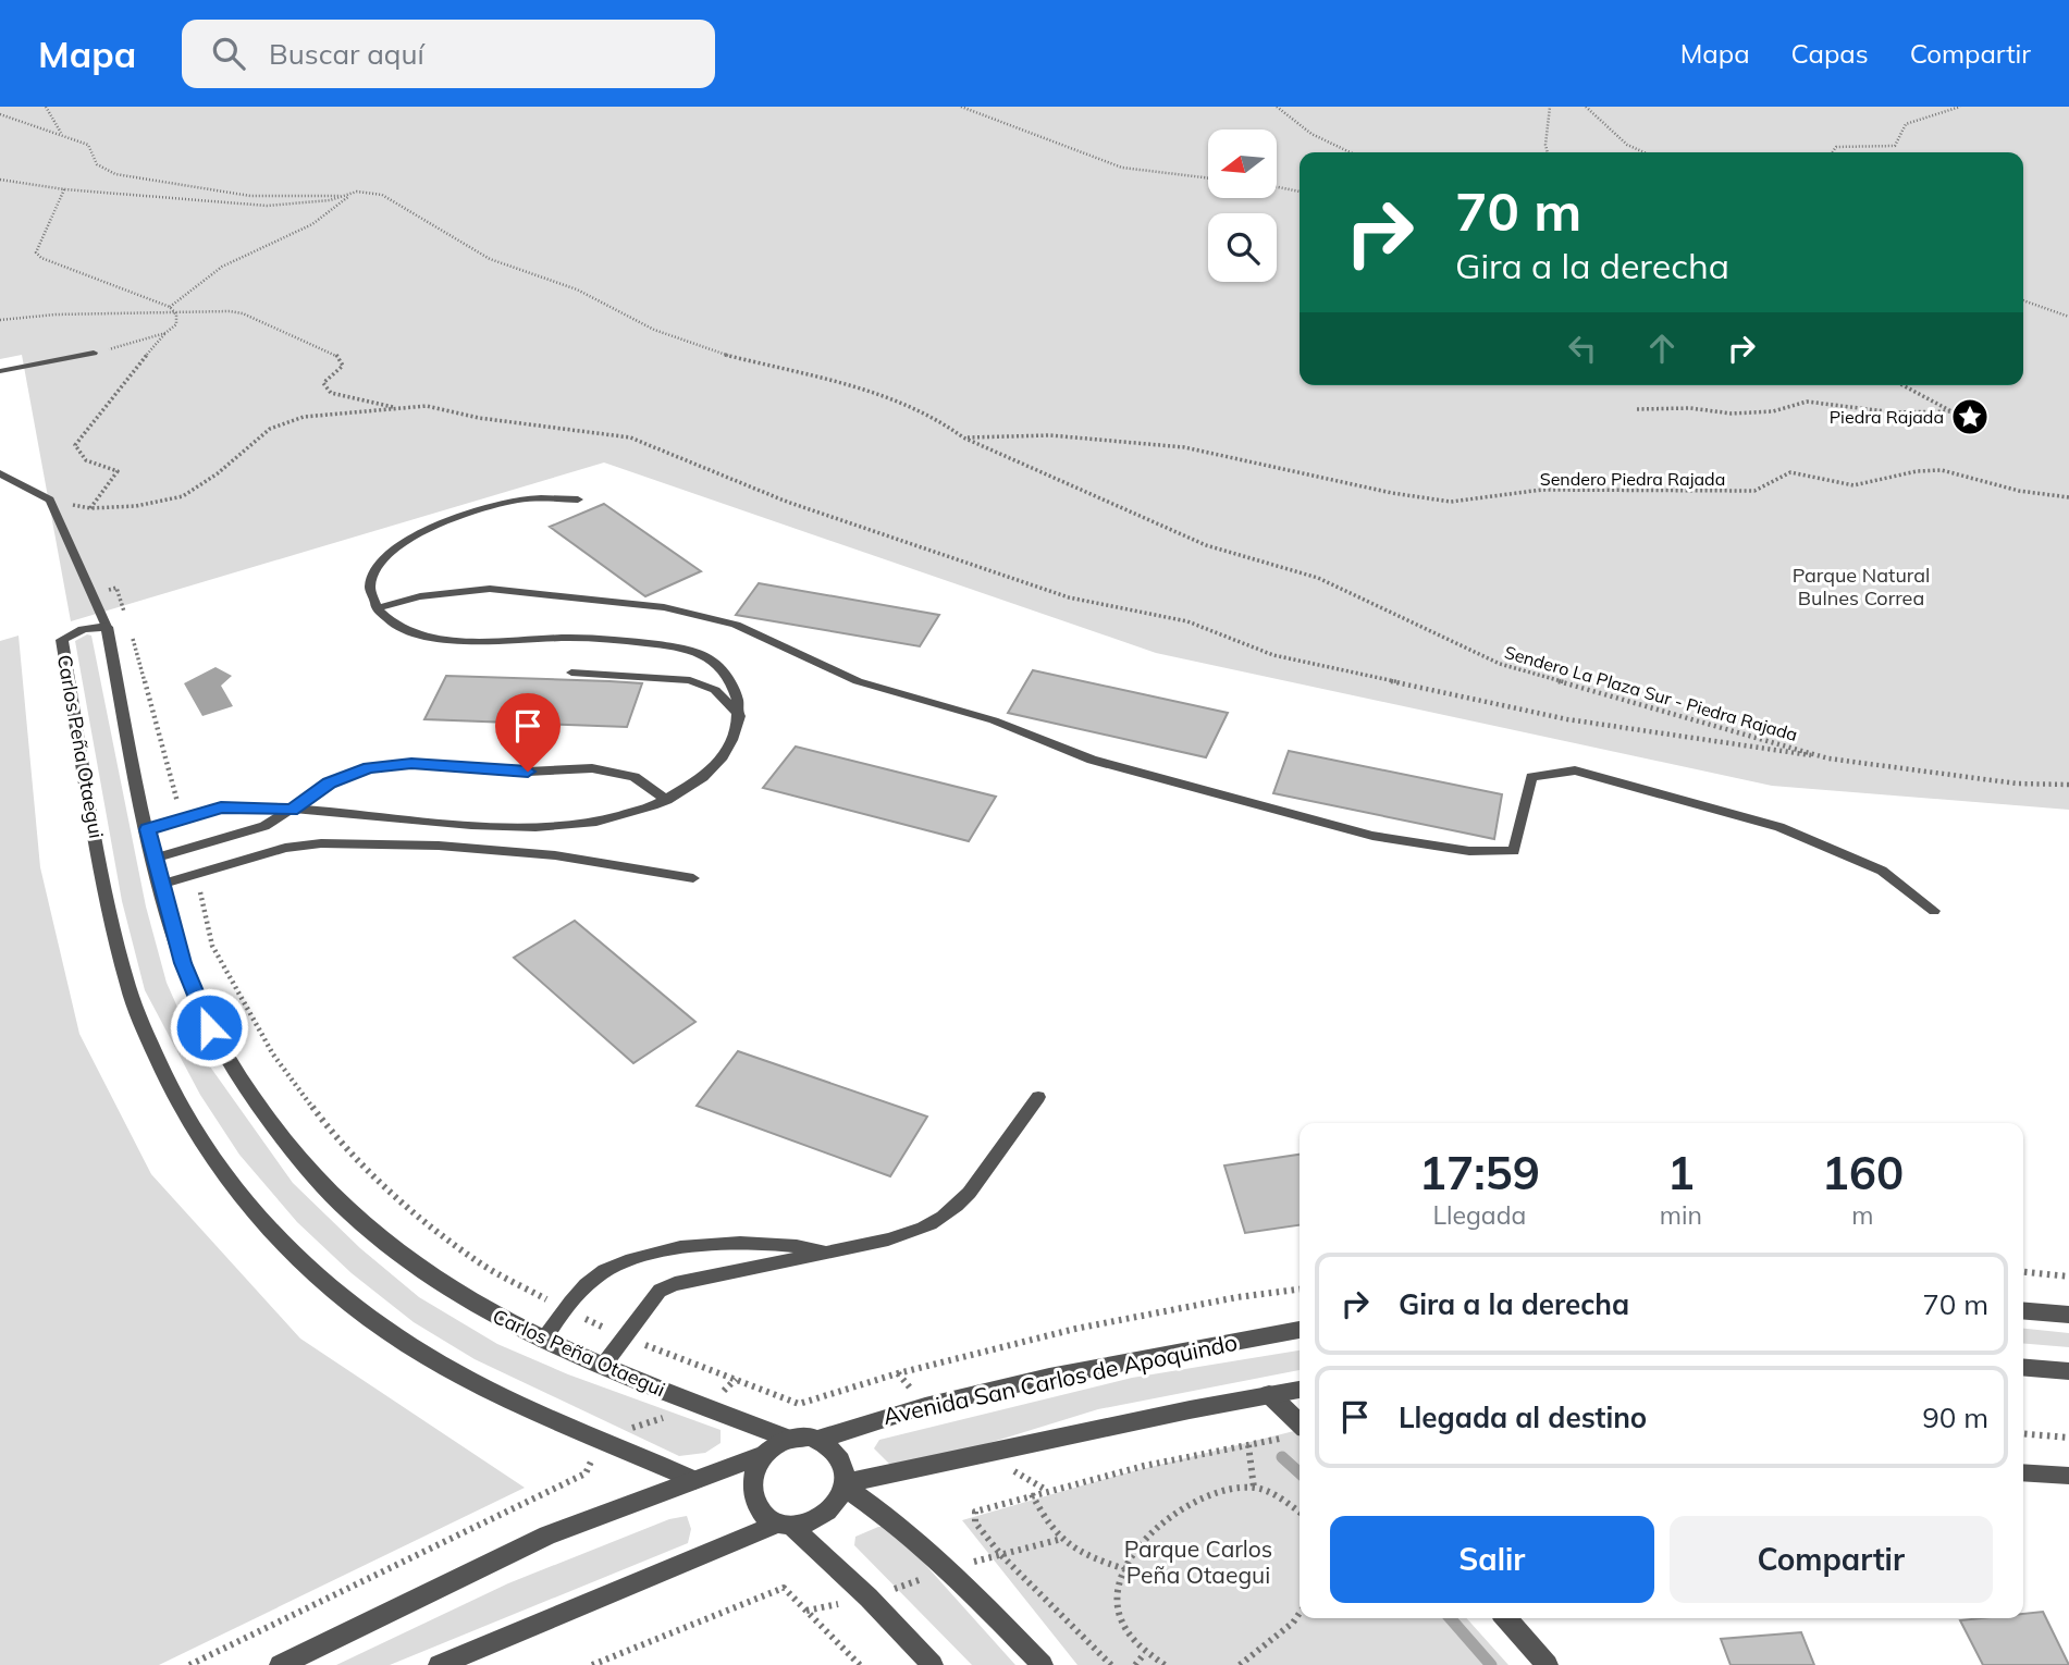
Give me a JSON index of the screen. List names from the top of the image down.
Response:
{
  "streets": {
    "street": ["Carlos Peña Otaegui", "Avenida San Carlos de Apoquindo"],
    "path": ["Sendero Piedra Rajada", "Sendero La Plaza Sur - Piedra Rajada"]
  },
  "crossings": [
    ["Sendero Piedra Rajada", "Sendero La Plaza Sur - Piedra Rajada"],
    ["Carlos Peña Otaegui", "Avenida San Carlos de Apoquindo"]
  ],
  "parks": ["Parque Natural Bulnes Correa", "Parque Carlos Peña Otaegui"],
  "places": {
    "place": ["Piedra Rajada"]
  },
  "north": "left",
  "page": {
    "header": "Mapa",
    "search": "Buscar aquí",
    "nav": ["Mapa", "Capas", "Compartir"],
    "turn": ["70 m", "Gira a la derecha"],
    "eta": [
      "17:59",
      "Llegada",
      "1",
      "min",
      "160",
      "m"
    ],
    "list": [
      {
        "name": "Gira a la derecha",
        "value": "70 m"
      },
      {
        "name": "Llegada al destino",
        "value": "90 m"
      }
    ],
    "buttons": ["Salir", "Compartir"]
  }
}
